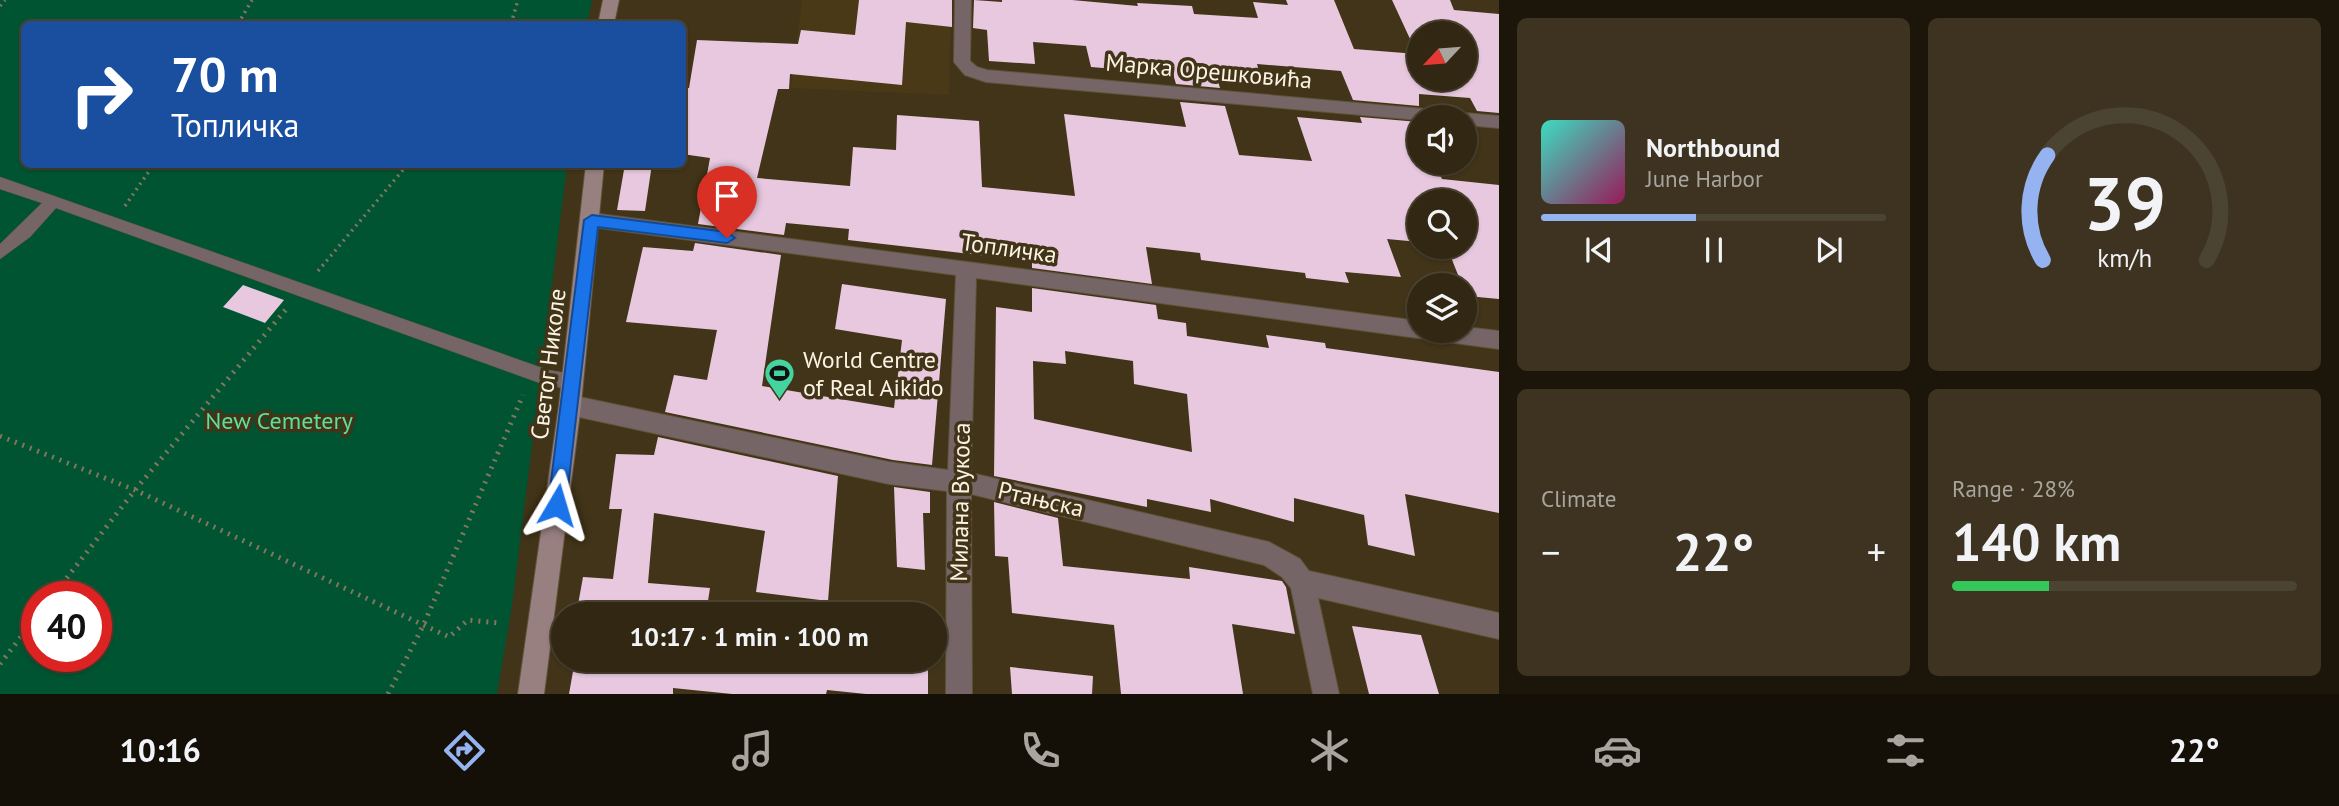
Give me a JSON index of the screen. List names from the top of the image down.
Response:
{
  "streets": {
    "street": [
      "Марка Орешковића",
      "Топличка",
      "Светог Николе",
      "Ртањска",
      "Милана Вукоса"
    ]
  },
  "crossings": [
    ["Топличка", "Светог Николе"],
    ["Топличка", "Милана Вукоса"],
    ["Светог Николе", "Ртањска"],
    ["Ртањска", "Милана Вукоса"]
  ],
  "parks": ["New Cemetery"],
  "places": {
    "sports": ["World Centre of Real Aikido"]
  },
  "north": "bottom left",
  "page": {
    "turn": ["70 m", "Топличка"],
    "song": ["Northbound", "June Harbor"],
    "tile": [
      "Climate",
      ["Range · 28%", "140 km"]
    ],
    "heat": ["−", "22°", "+"],
    "limit": "40",
    "trip": "10:17 · 1 min · 100 m",
    "tabs": ["10:16", "22°"],
    "gauge": ["39", "km/h"]
  }
}
